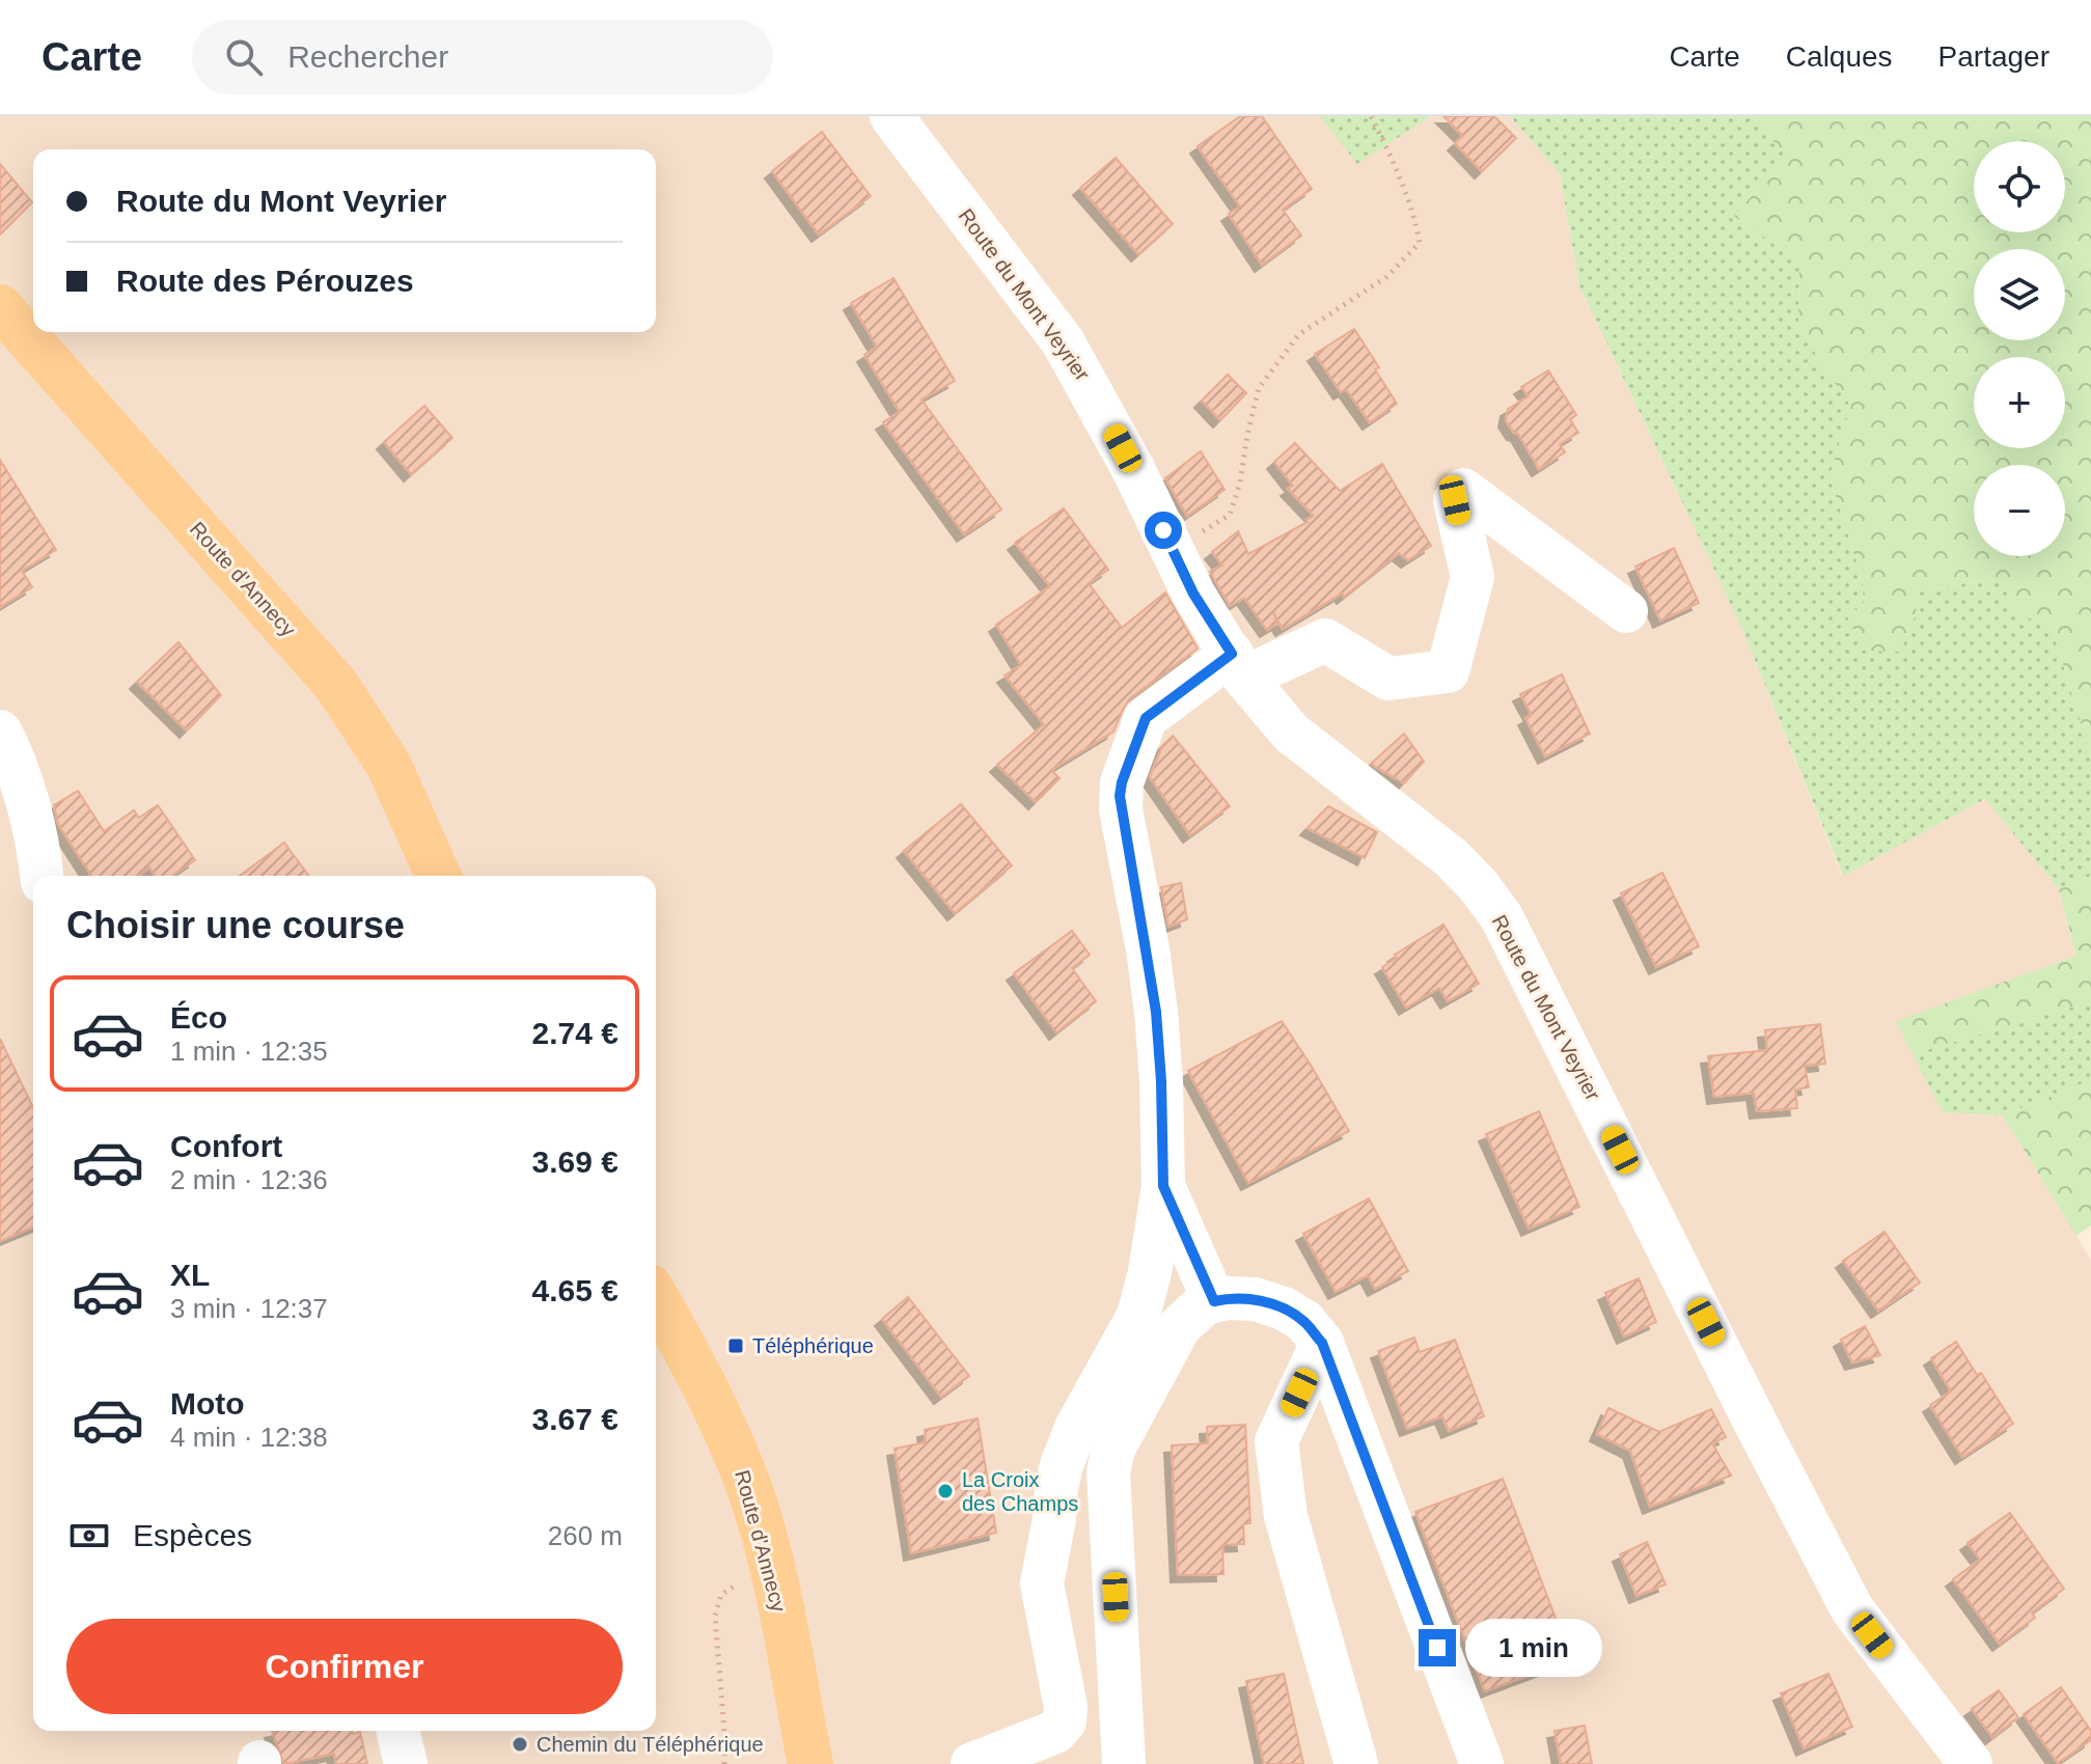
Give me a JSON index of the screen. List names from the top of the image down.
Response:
{
  "streets": {
    "main road": ["Route d'Annecy"],
    "street": ["Route du Mont Veyrier"]
  },
  "places": {
    "transit": ["Téléphérique"],
    "other": ["La Croix des Champs", "Chemin du Téléphérique"]
  },
  "page": {
    "header": "Carte",
    "search": "Rechercher",
    "nav": ["Carte", "Calques", "Partager"],
    "map_buttons": ["+", "−"],
    "banner": ["Route du Mont Veyrier", "Route des Pérouzes"],
    "heading": "Choisir une course",
    "list": [
      {
        "name": "Éco",
        "note": "1 min · 12:35",
        "value": "2.74 €"
      },
      {
        "name": "Confort",
        "note": "2 min · 12:36",
        "value": "3.69 €"
      },
      {
        "name": "XL",
        "note": "3 min · 12:37",
        "value": "4.65 €"
      },
      {
        "name": "Moto",
        "note": "4 min · 12:38",
        "value": "3.67 €"
      }
    ],
    "pay": ["Espèces", "260 m"],
    "buttons": "Confirmer",
    "bubble": "1 min"
  }
}
